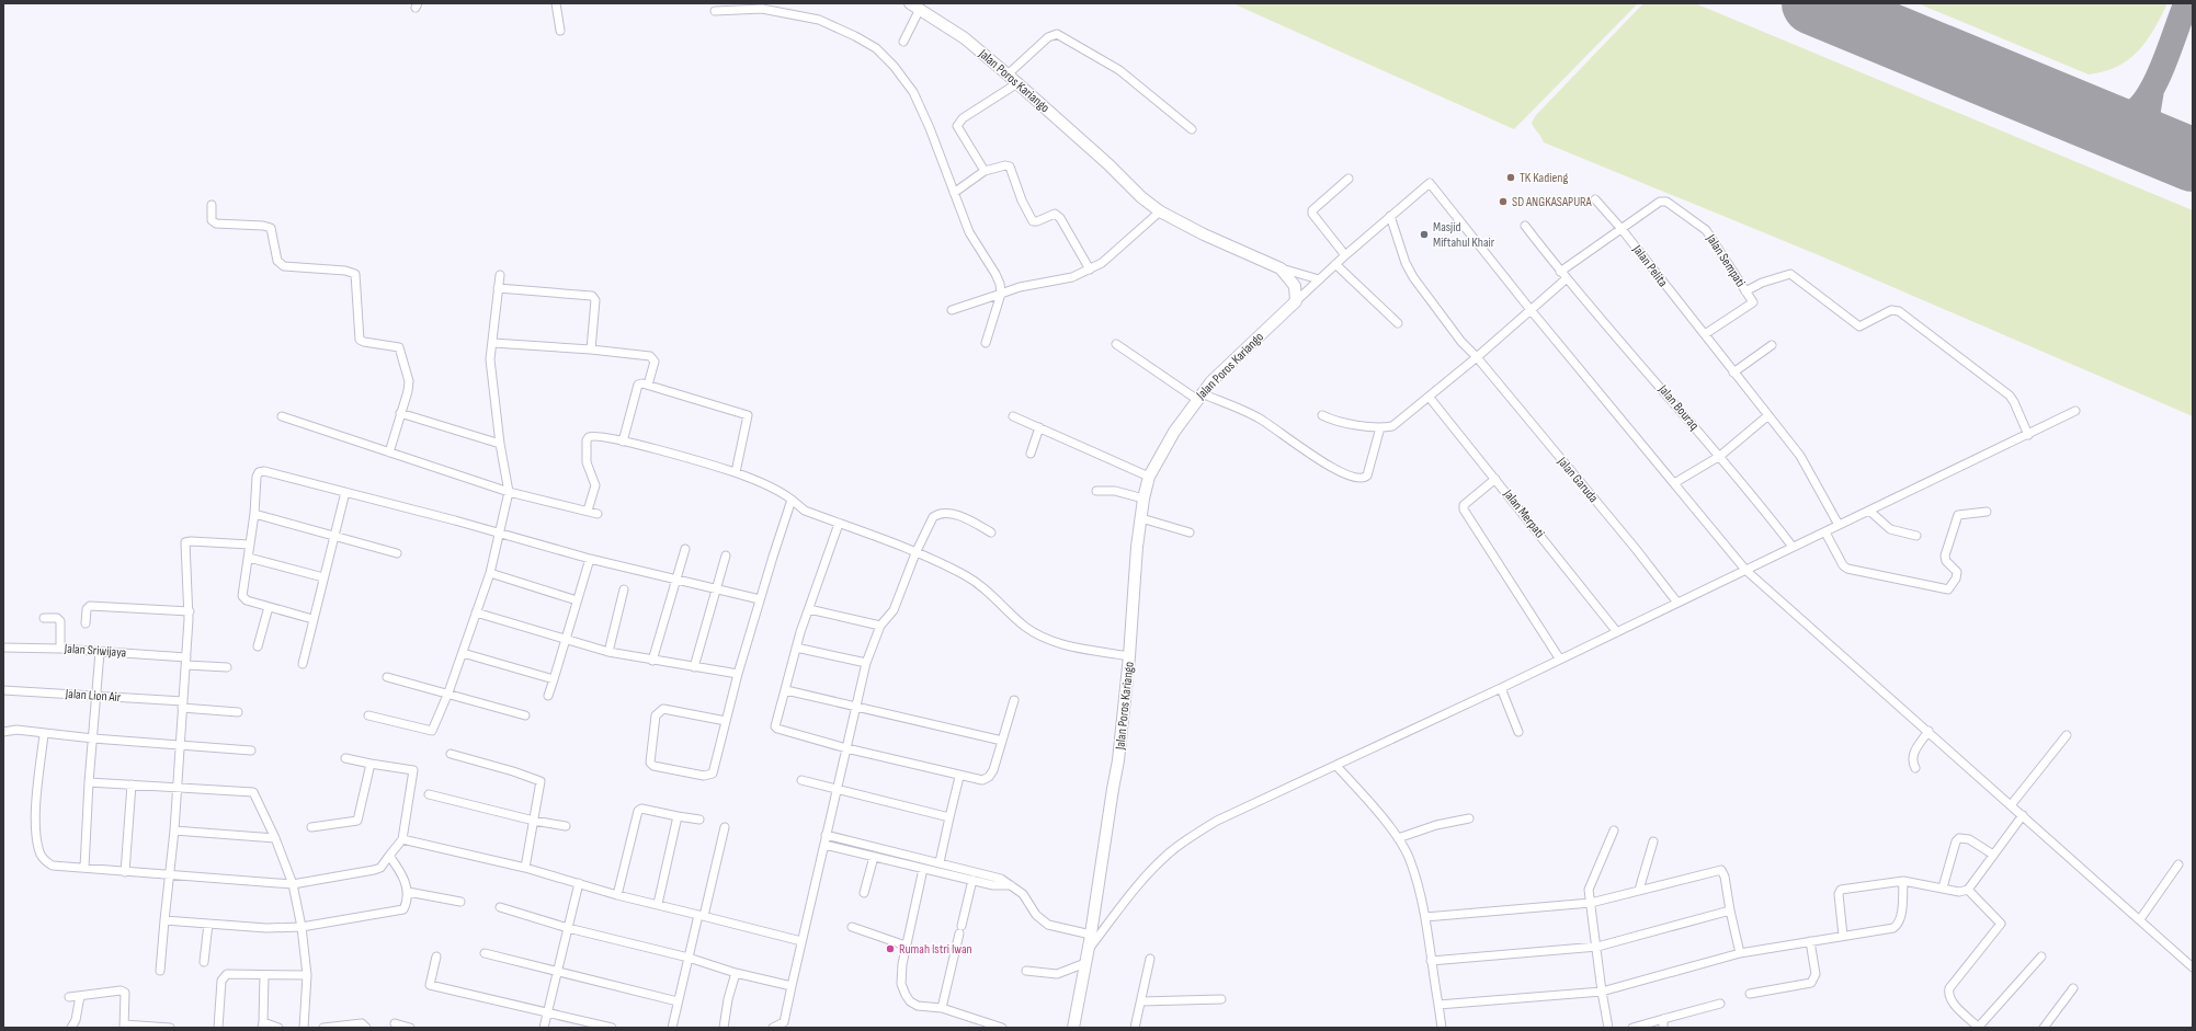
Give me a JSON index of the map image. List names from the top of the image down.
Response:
{
  "streets": {
    "main road": ["Jalan Poros Kariango"],
    "street": [
      "Jalan Sempati",
      "Jalan Pelita",
      "Jalan Bouraq",
      "Jalan Garuda",
      "Jalan Merpati",
      "Jalan Sriwijaya",
      "Jalan Lion Air"
    ]
  },
  "crossings": [
    ["Jalan Sempati", "Jalan Pelita"],
    ["Jalan Sempati", "Jalan Bouraq"]
  ],
  "places": [
    "TK Kadieng",
    "SD ANGKASAPURA",
    "Masjid Miftahul Khair",
    "Rumah Istri Iwan"
  ]
}
